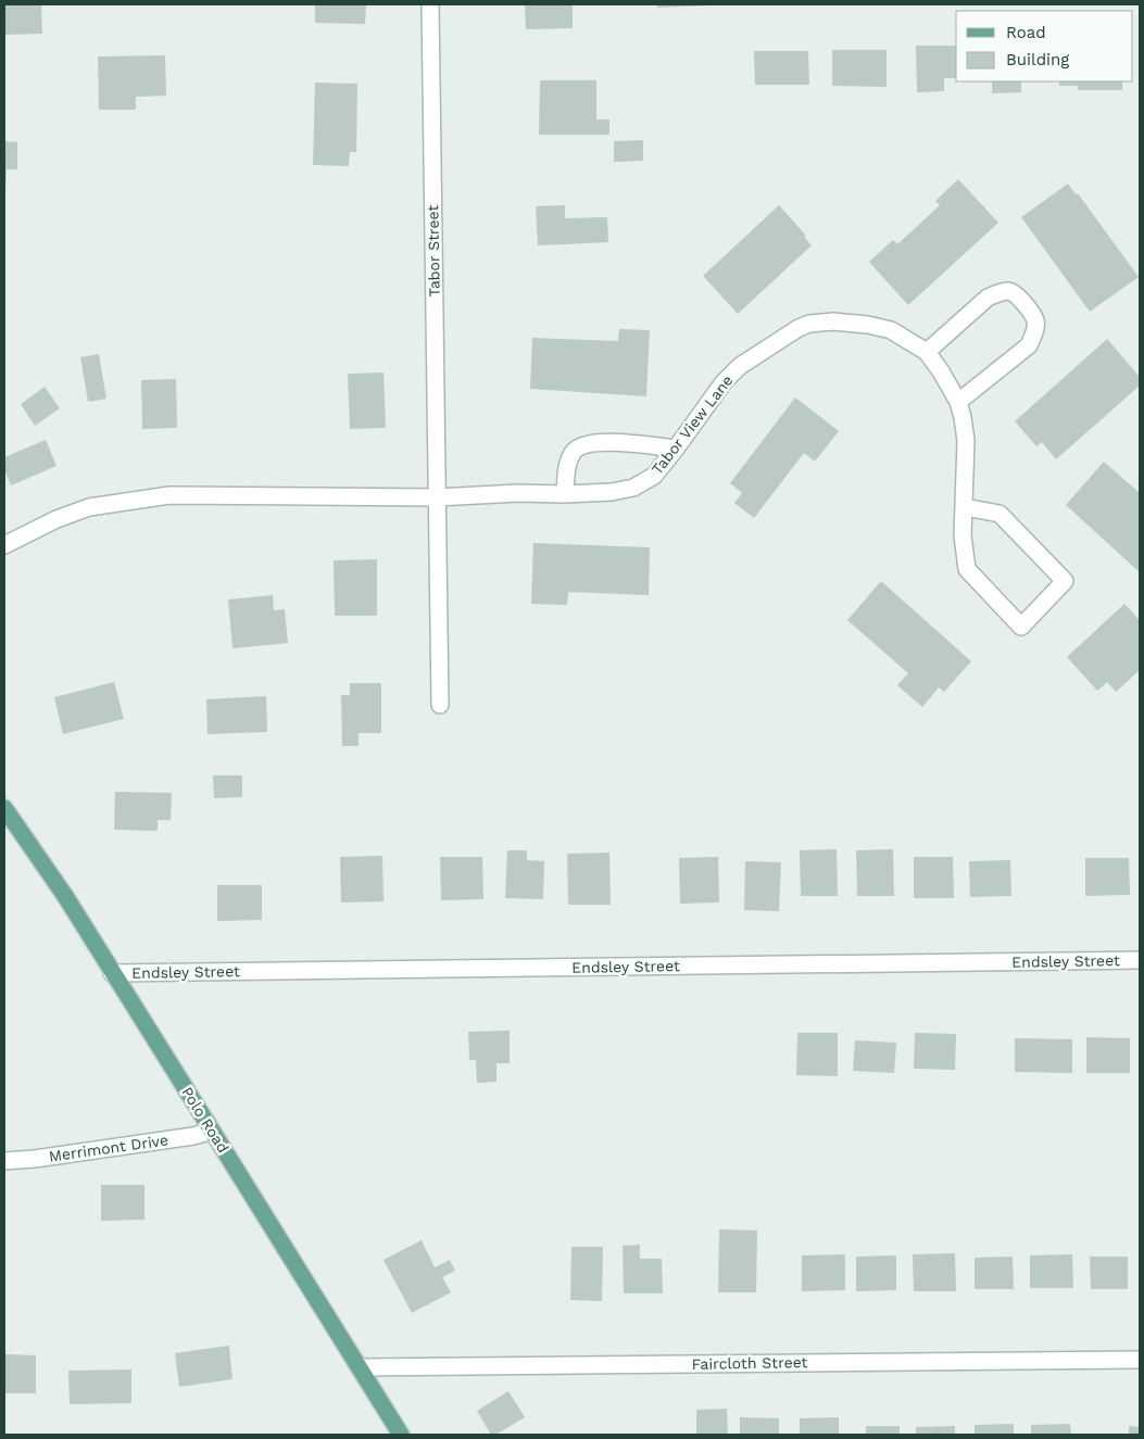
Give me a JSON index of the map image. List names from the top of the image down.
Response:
{
  "streets": {
    "main road": ["Polo Road"],
    "street": [
      "Tabor Street",
      "Tabor View Lane",
      "Endsley Street",
      "Merrimont Drive",
      "Faircloth Street"
    ]
  },
  "crossings": [
    ["Tabor Street", "Tabor View Lane"],
    ["Endsley Street", "Polo Road"],
    ["Polo Road", "Merrimont Drive"],
    ["Polo Road", "Faircloth Street"]
  ],
  "legend": ["Road", "Building"]
}
